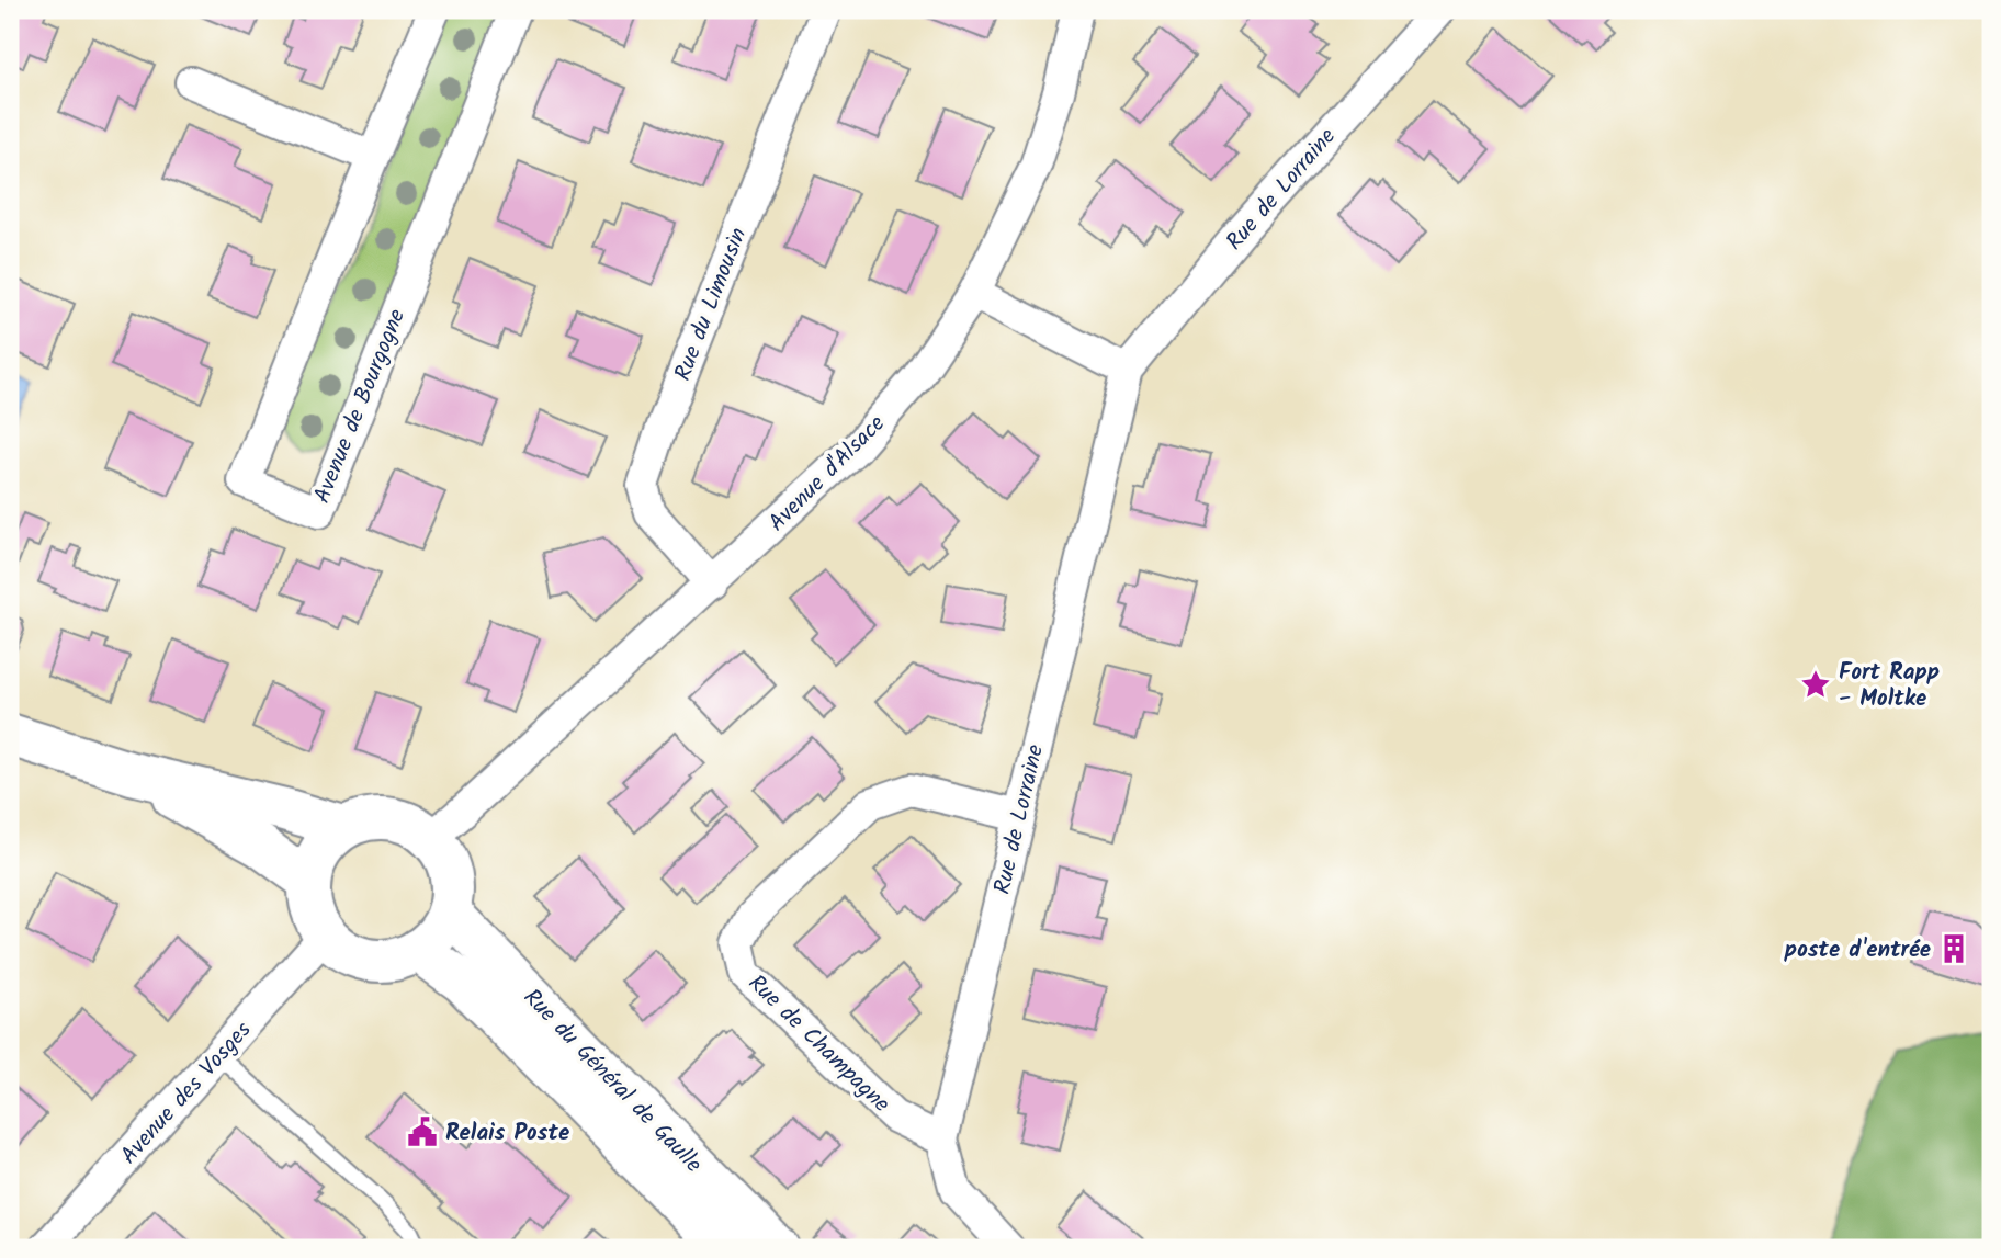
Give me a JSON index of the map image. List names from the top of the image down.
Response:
{
  "streets": {
    "main road": ["Rue du Général de Gaulle"],
    "street": [
      "Rue de Lorraine",
      "Rue du Limousin",
      "Avenue de Bourgogne",
      "Avenue d'Alsace",
      "Rue de Champagne",
      "Avenue des Vosges"
    ]
  },
  "crossings": [
    ["Rue de Lorraine", "Rue de Champagne"],
    ["Rue du Limousin", "Avenue d'Alsace"],
    ["Avenue d'Alsace", "Rue du Général de Gaulle"],
    ["Avenue d'Alsace", "Avenue des Vosges"],
    ["Rue du Général de Gaulle", "Avenue des Vosges"]
  ],
  "places": {
    "place": ["Fort Rapp - Moltke"],
    "building": ["poste d'entrée"],
    "public building": ["Relais Poste"]
  }
}
